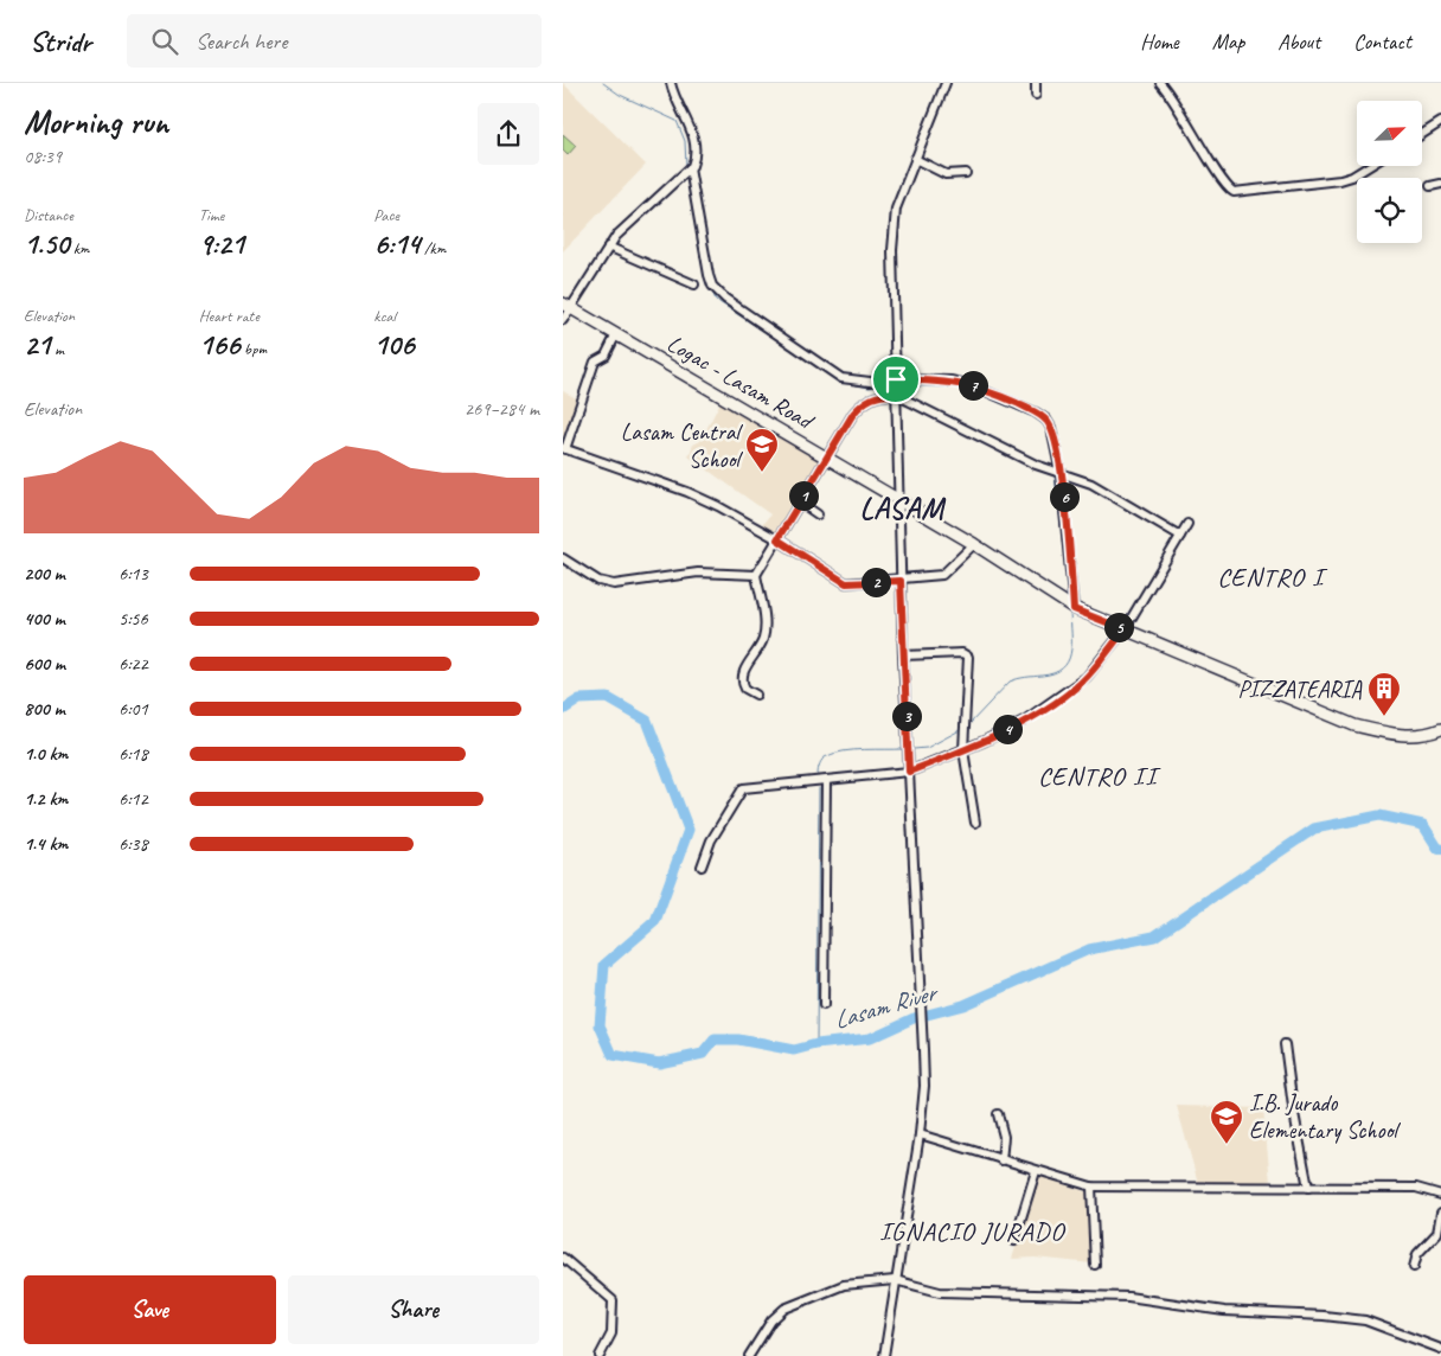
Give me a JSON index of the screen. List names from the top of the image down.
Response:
{
  "streets": {
    "main road": ["Logac - Lasam Road"]
  },
  "districts": [
    "LASAM",
    "CENTRO I",
    "CENTRO II",
    "IGNACIO JURADO"
  ],
  "water": ["Lasam River"],
  "places": {
    "school or university": ["Lasam Central School", "I.B. Jurado Elementary School"],
    "building": ["PIZZATEARIA"]
  },
  "north": "top right",
  "page": {
    "header": "Stridr",
    "search": "Search here",
    "nav": [
      "Home",
      "Map",
      "About",
      "Contact"
    ],
    "heading": ["Morning run", "08:39"],
    "stats": [
      ["Distance", "1.50 km"],
      ["Time", "9:21"],
      ["Pace", "6:14 /km"],
      ["Elevation", "21 m"],
      ["Heart rate", "166 bpm"],
      ["kcal", "106"]
    ],
    "pins": [
      "7",
      "1",
      "6",
      "2",
      "5",
      "3",
      "4"
    ],
    "chart": ["Elevation", "269–284 m"],
    "list": [
      {
        "name": "200 m",
        "note": "6:13"
      },
      {
        "name": "400 m",
        "note": "5:56"
      },
      {
        "name": "600 m",
        "note": "6:22"
      },
      {
        "name": "800 m",
        "note": "6:01"
      },
      {
        "name": "1.0 km",
        "note": "6:18"
      },
      {
        "name": "1.2 km",
        "note": "6:12"
      },
      {
        "name": "1.4 km",
        "note": "6:38"
      }
    ],
    "buttons": ["Save", "Share"]
  }
}
